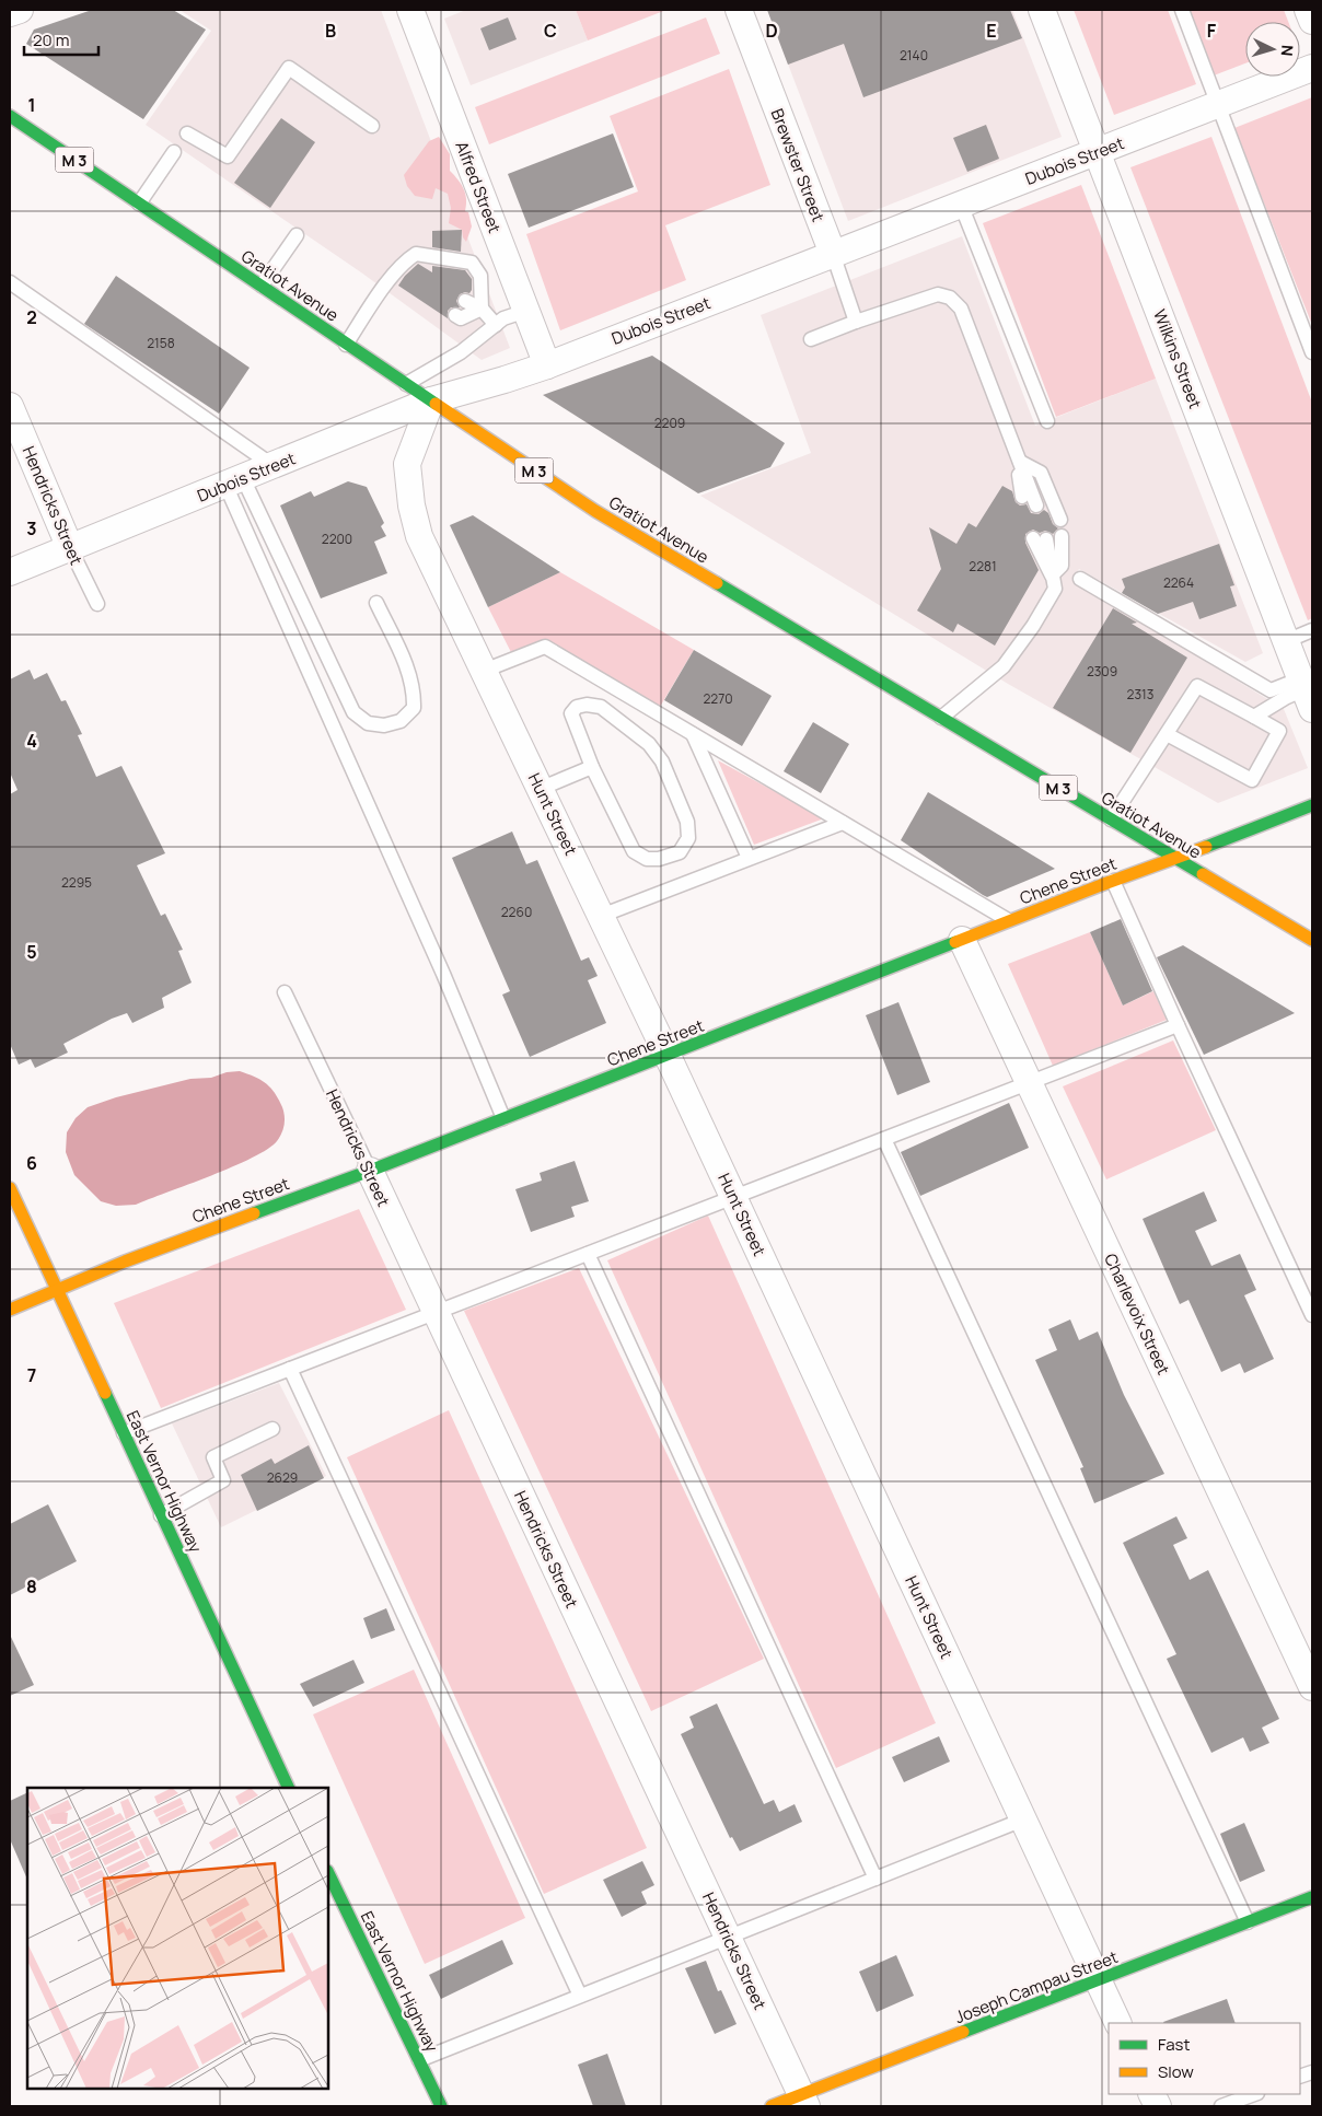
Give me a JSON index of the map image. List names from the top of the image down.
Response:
{
  "streets": {
    "street": [
      "M 3",
      "Dubois Street",
      "Brewster Street",
      "Alfred Street",
      "Gratiot Avenue",
      "Wilkins Street",
      "Hendricks Street",
      "Hunt Street",
      "Chene Street",
      "Charlevoix Street",
      "East Vernor Highway",
      "Joseph Campau Street"
    ]
  },
  "crossings": [
    ["Dubois Street", "Brewster Street"],
    ["Dubois Street", "Alfred Street"],
    ["Dubois Street", "Gratiot Avenue"],
    ["Dubois Street", "Wilkins Street"],
    ["Dubois Street", "Hendricks Street"],
    ["Dubois Street", "Hunt Street"],
    ["Gratiot Avenue", "Hunt Street"],
    ["Gratiot Avenue", "Chene Street"],
    ["Hendricks Street", "Chene Street"],
    ["Hendricks Street", "Joseph Campau Street"],
    ["Hunt Street", "Chene Street"],
    ["Hunt Street", "Joseph Campau Street"],
    ["Chene Street", "Charlevoix Street"],
    ["Chene Street", "East Vernor Highway"]
  ],
  "house_numbers": [
    "2140",
    "2158",
    "2209",
    "2200",
    "2281",
    "2264",
    "2309",
    "2313",
    "2270",
    "2295",
    "2260",
    "2629"
  ],
  "legend": ["Fast", "Slow"],
  "scale_bar": "20 m",
  "north": "right",
  "grid": {
    "columns": [
      "B",
      "C",
      "D",
      "E",
      "F"
    ],
    "rows": [
      "1",
      "2",
      "3",
      "4",
      "5",
      "6",
      "7",
      "8"
    ]
  }
}
